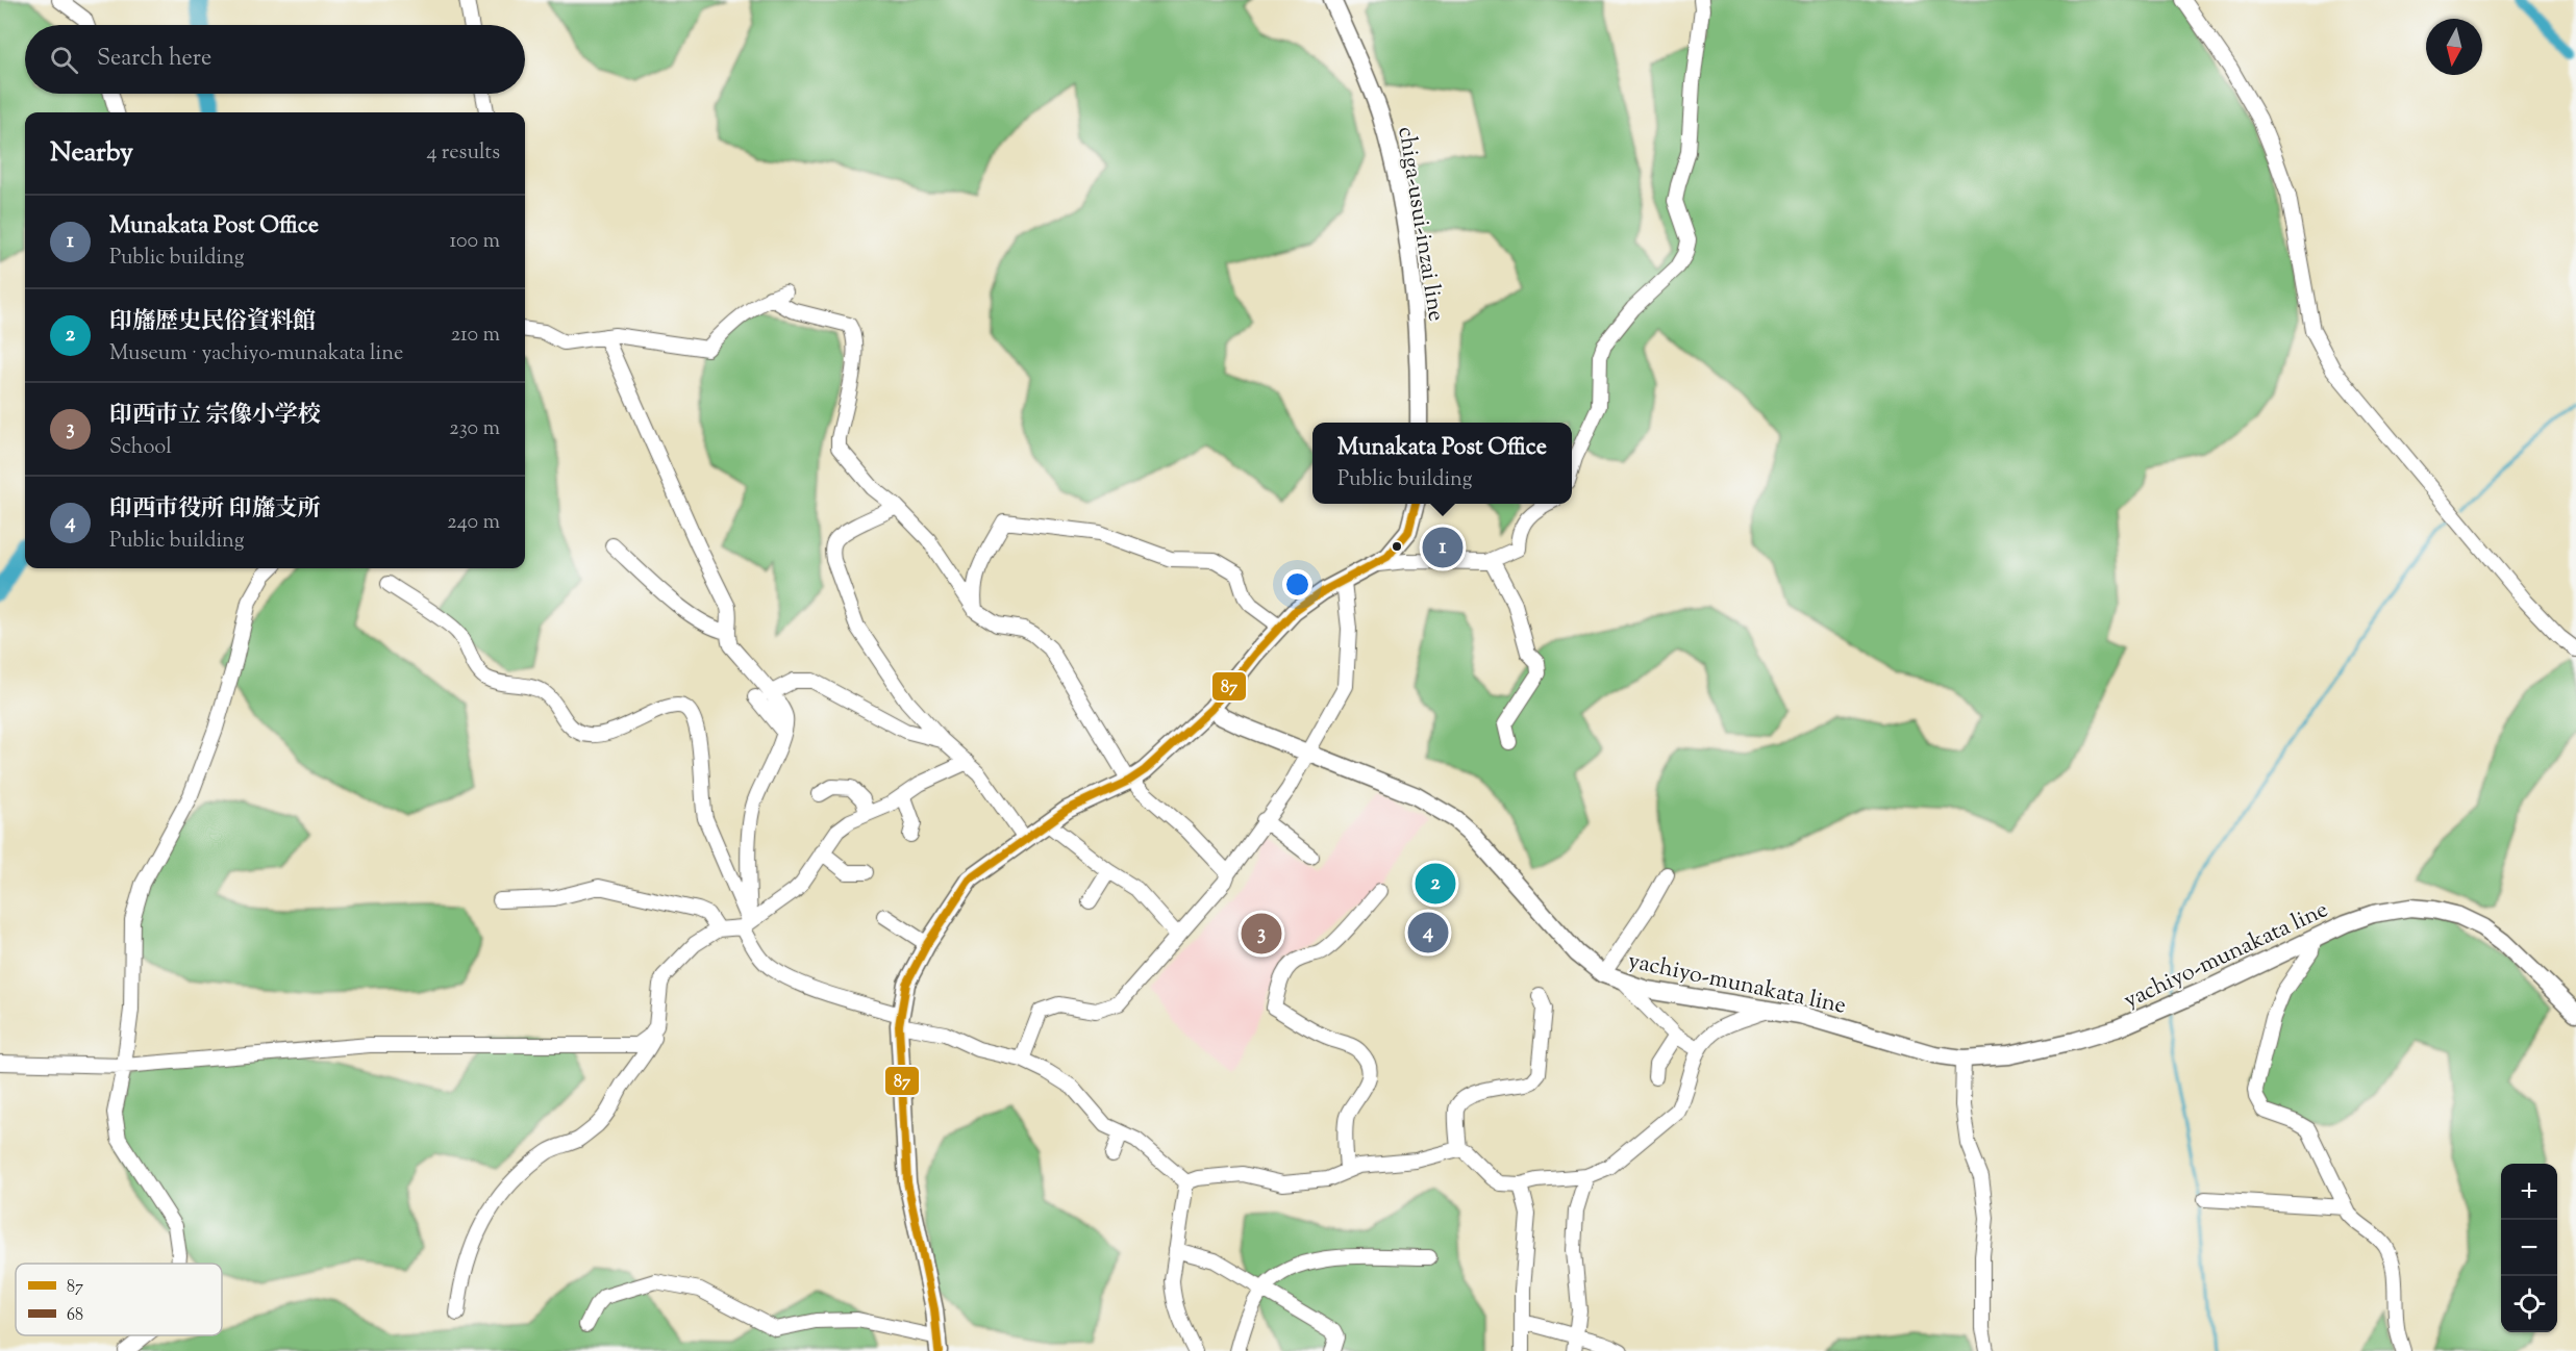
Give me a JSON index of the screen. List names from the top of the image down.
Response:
{
  "streets": {
    "main road": ["chiga-usui-inzai line", "yachiyo-munakata line"]
  },
  "lines": ["transit line 87"],
  "legend": ["87", "68"],
  "north": "bottom",
  "page": {
    "search": "Search here",
    "heading": ["Nearby", "4 results"],
    "list": [
      {
        "mark": "1",
        "name": "Munakata Post Office",
        "note": "Public building",
        "value": "100 m"
      },
      {
        "mark": "2",
        "name": "印旛歴史民俗資料館",
        "note": "Museum · yachiyo-munakata line",
        "value": "210 m"
      },
      {
        "mark": "3",
        "name": "印西市立 宗像小学校",
        "note": "School",
        "value": "230 m"
      },
      {
        "mark": "4",
        "name": "印西市役所 印旛支所",
        "note": "Public building",
        "value": "240 m"
      }
    ],
    "popup": ["Munakata Post Office", "Public building"],
    "pins": [
      "1",
      "2",
      "4",
      "3"
    ],
    "map_buttons": ["+", "−"]
  }
}
